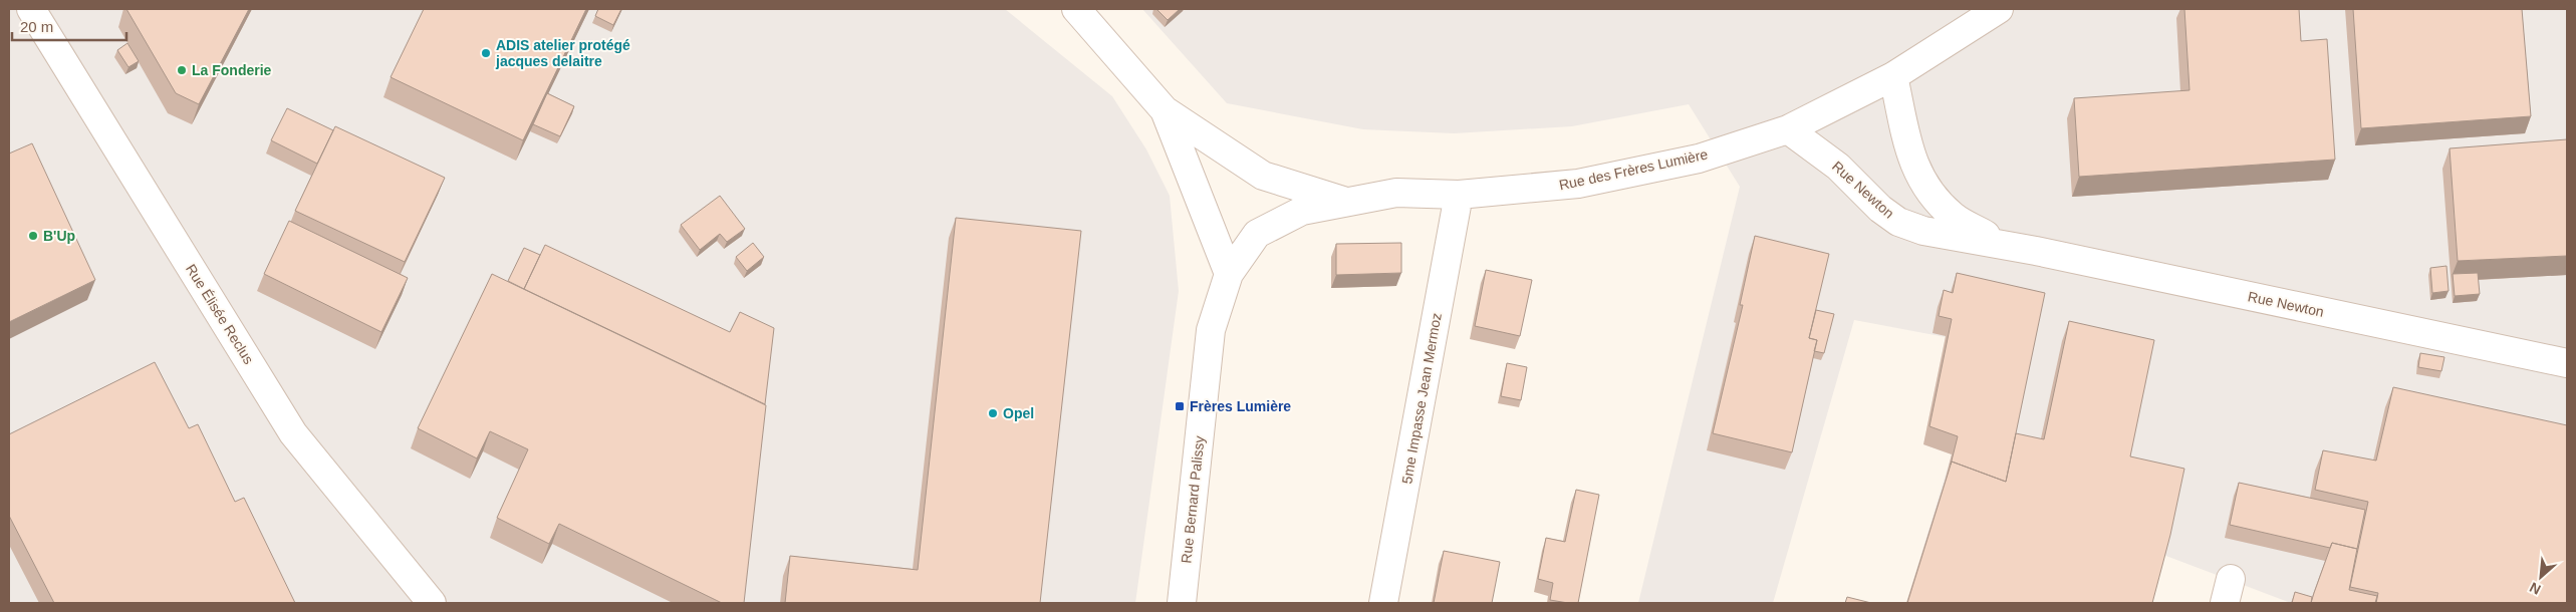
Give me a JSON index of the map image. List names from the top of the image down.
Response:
{
  "streets": {
    "street": [
      "Rue des Frères Lumière",
      "Rue Newton",
      "Rue Élisée Reclus",
      "5me Impasse Jean Mermoz",
      "Rue Bernard Palissy"
    ]
  },
  "crossings": [
    ["Rue des Frères Lumière", "Rue Newton"],
    ["Rue des Frères Lumière", "5me Impasse Jean Mermoz"],
    ["Rue des Frères Lumière", "Rue Bernard Palissy"]
  ],
  "places": {
    "other": [
      "ADIS atelier protégé jacques delaitre",
      "La Fonderie",
      "B'Up",
      "Opel"
    ],
    "transit": ["Frères Lumière"]
  },
  "scale_bar": "20 m",
  "north": "bottom left"
}
